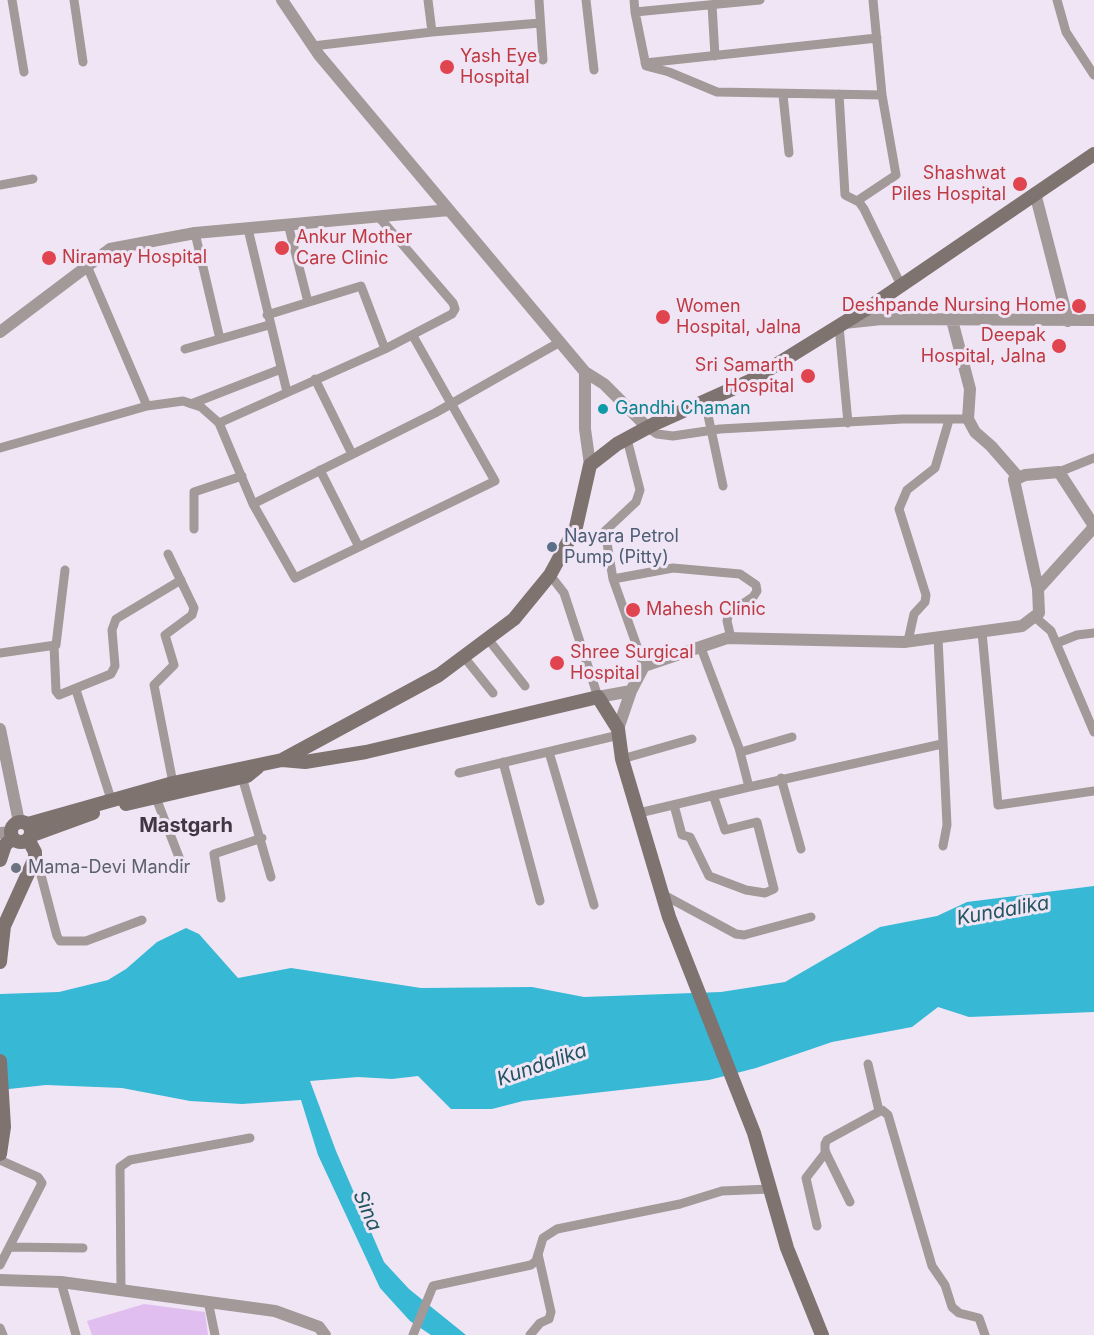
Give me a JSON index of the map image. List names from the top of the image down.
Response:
{
  "districts": ["Mastgarh"],
  "water": ["Kundalika", "Sina"],
  "places": [
    "Yash Eye Hospital",
    "Shashwat Piles Hospital",
    "Ankur Mother Care Clinic",
    "Niramay Hospital",
    "Deshpande Nursing Home",
    "Women Hospital, Jalna",
    "Deepak Hospital, Jalna",
    "Sri Samarth Hospital",
    "Gandhi Chaman",
    "Nayara Petrol Pump (Pitty)",
    "Mahesh Clinic",
    "Shree Surgical Hospital",
    "Mama-Devi Mandir"
  ]
}
